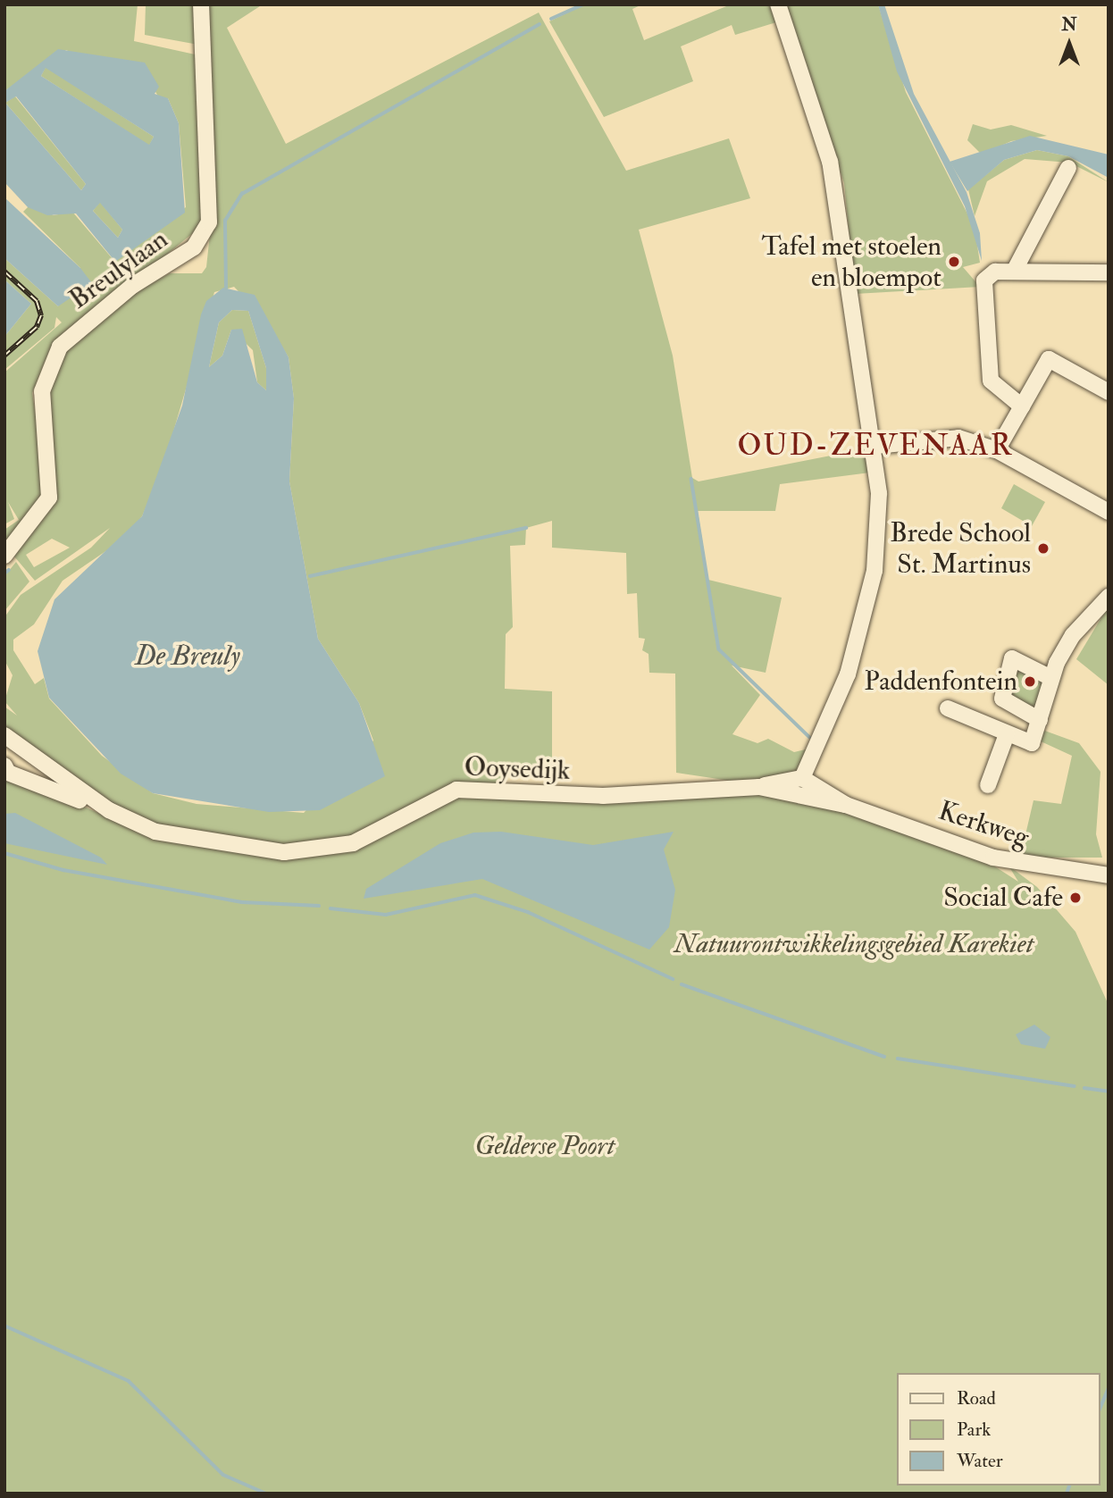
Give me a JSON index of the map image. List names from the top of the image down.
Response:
{
  "streets": {
    "street": ["Breulylaan", "Ooysedijk", "Kerkweg"]
  },
  "crossings": [
    ["Ooysedijk", "Kerkweg"]
  ],
  "districts": ["OUD-ZEVENAAR"],
  "water": ["De Breuly"],
  "parks": ["Natuurontwikkelingsgebied Karekiet", "Gelderse Poort"],
  "places": [
    "Tafel met stoelen en bloempot",
    "Brede School St. Martinus",
    "Paddenfontein",
    "Social Cafe"
  ],
  "legend": ["Road", "Park", "Water"],
  "north": "top"
}
